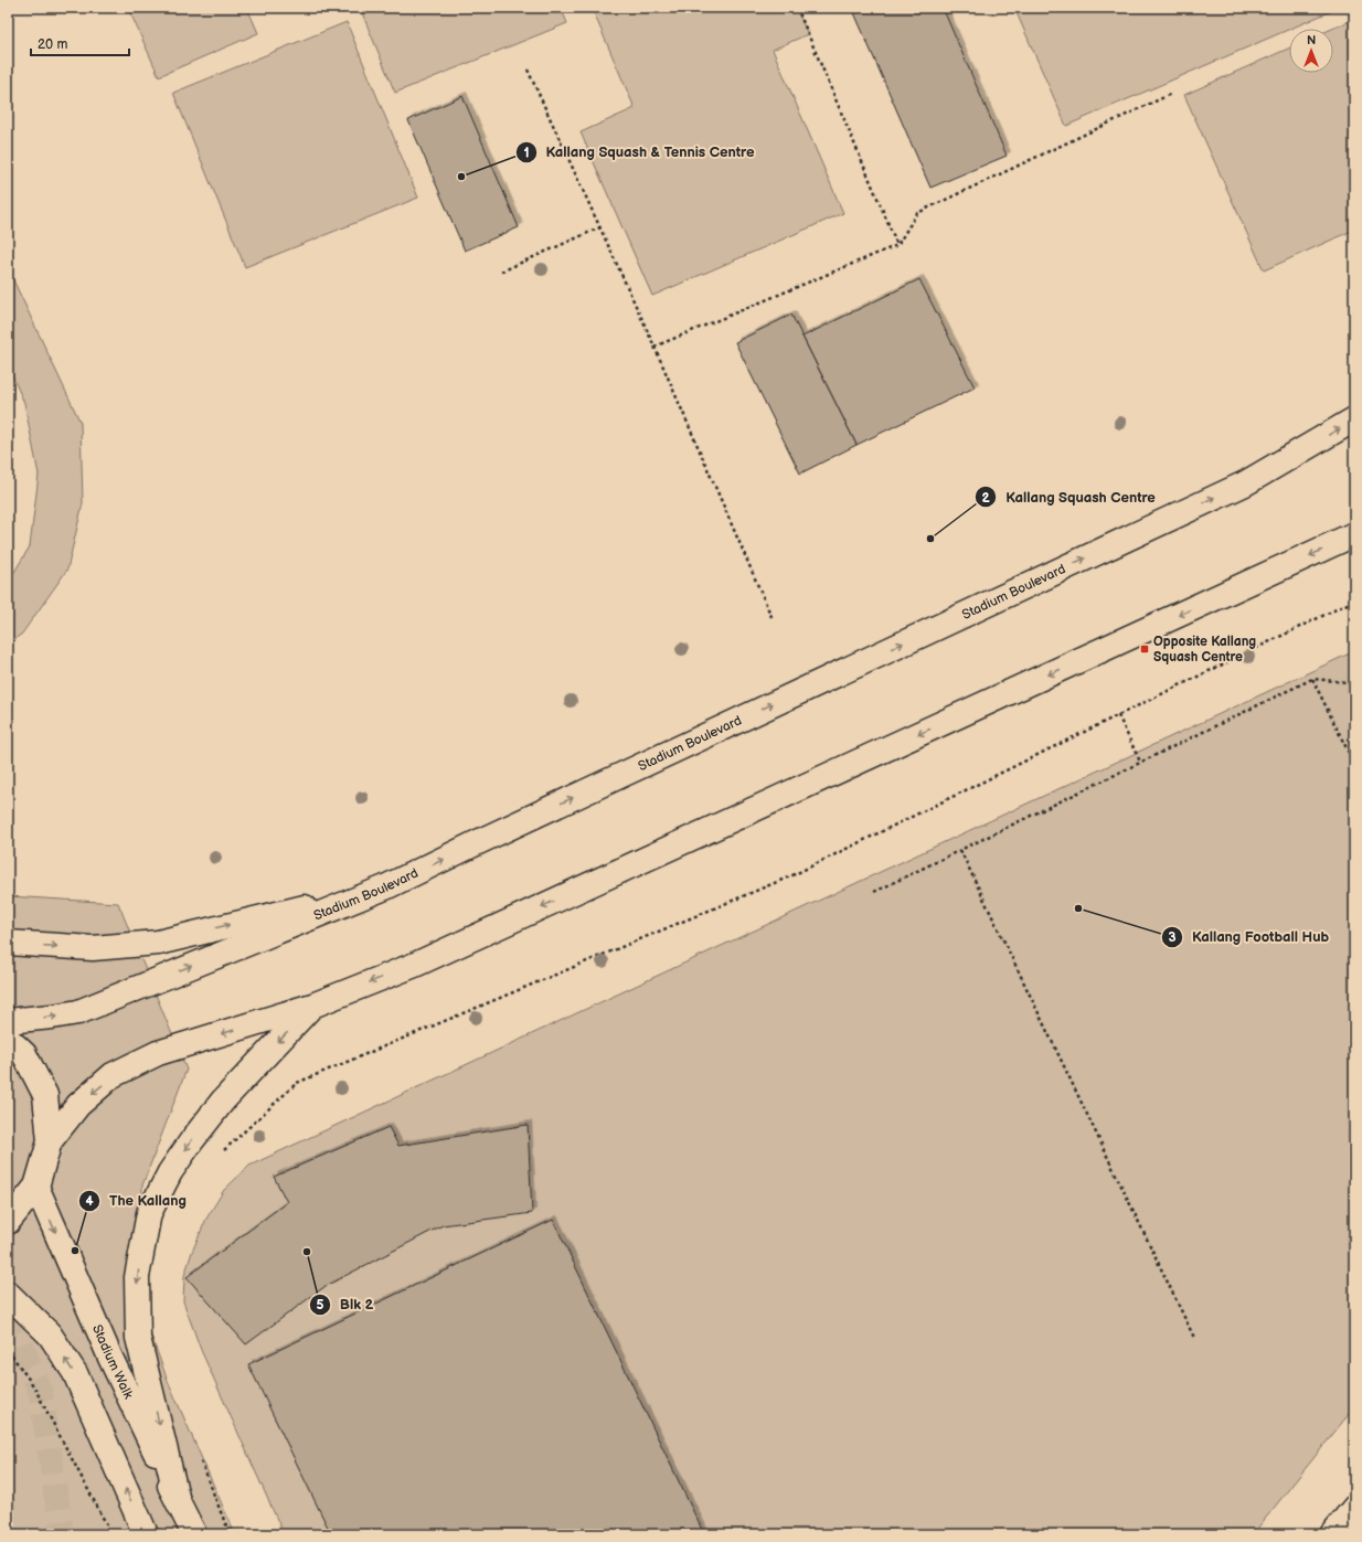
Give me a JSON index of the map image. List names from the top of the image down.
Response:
{
  "streets": {
    "street": ["Stadium Boulevard", "Stadium Walk"]
  },
  "places": {
    "other": [
      "Kallang Squash & Tennis Centre",
      "Kallang Squash Centre",
      "Kallang Football Hub",
      "The Kallang",
      "Blk 2"
    ],
    "transit": ["Opposite Kallang Squash Centre"]
  },
  "scale_bar": "20 m",
  "north": "top"
}
